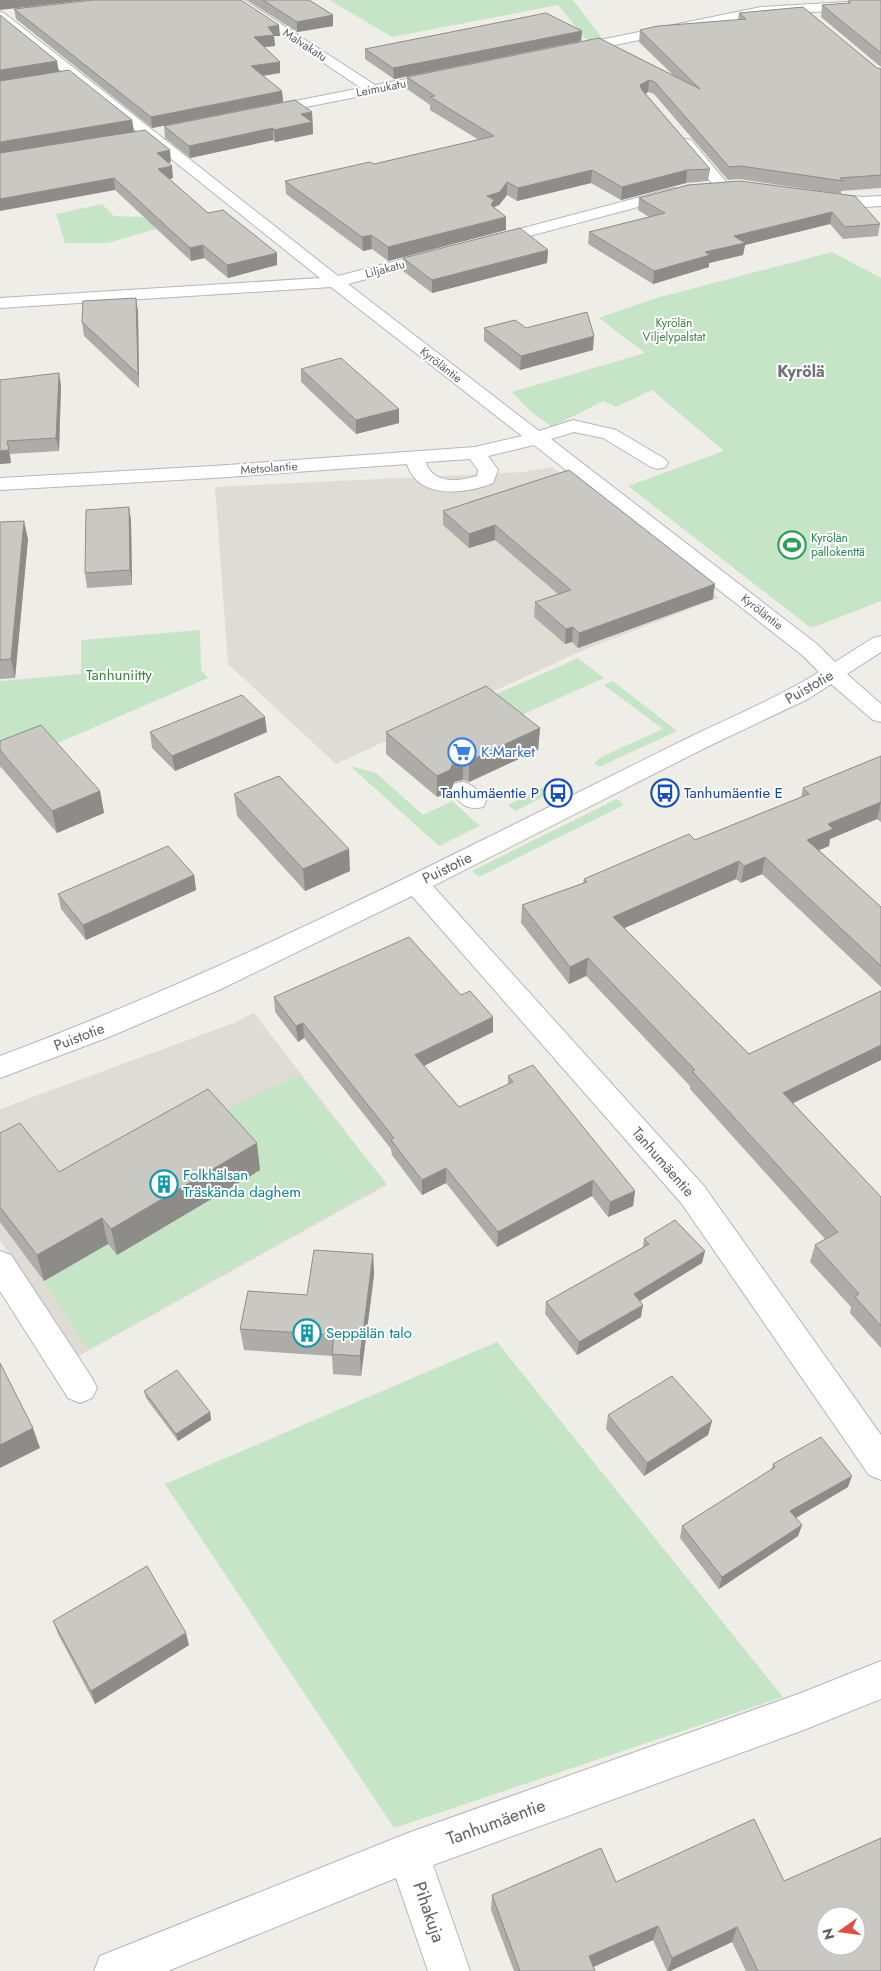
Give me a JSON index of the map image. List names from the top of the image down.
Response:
{
  "streets": {
    "street": [
      "Malvakatu",
      "Leimukatu",
      "Liljakatu",
      "Kyröläntie",
      "Metsolantie",
      "Puistotie",
      "Tanhumäentie",
      "Pihakuja"
    ]
  },
  "crossings": [
    ["Malvakatu", "Leimukatu"],
    ["Liljakatu", "Kyröläntie"],
    ["Kyröläntie", "Metsolantie"],
    ["Kyröläntie", "Puistotie"],
    ["Puistotie", "Tanhumäentie"],
    ["Tanhumäentie", "Pihakuja"]
  ],
  "districts": ["Kyrölä"],
  "parks": ["Kyrölän Viljelypalstat", "Tanhuniitty"],
  "places": {
    "sports": ["Kyrölän pallokenttä"],
    "supermarket": ["K-Market"],
    "bus stop": ["Tanhumäentie P", "Tanhumäentie E"],
    "building": ["Folkhälsan Träskända daghem", "Seppälän talo"]
  },
  "north": "left"
}
